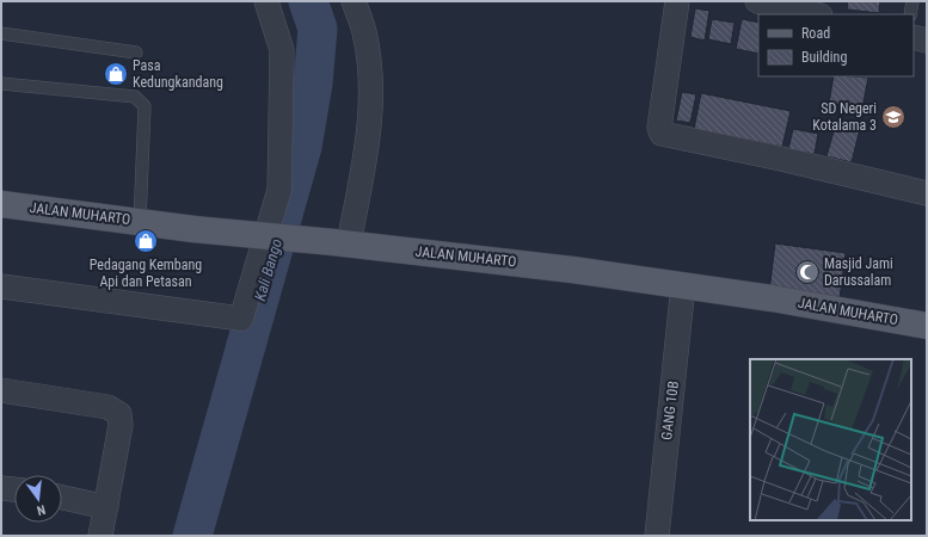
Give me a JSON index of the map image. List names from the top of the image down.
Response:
{
  "streets": {
    "main road": ["JALAN MUHARTO"],
    "street": ["GANG 10B"]
  },
  "crossings": [
    ["JALAN MUHARTO", "GANG 10B"]
  ],
  "water": ["Kali Bango"],
  "places": {
    "shop": ["Pasa Kedungkandang", "Pedagang Kembang Api dan Petasan"],
    "school or university": ["SD Negeri Kotalama 3"],
    "mosque": ["Masjid Jami Darussalam"]
  },
  "legend": ["Road", "Building"],
  "north": "bottom"
}
